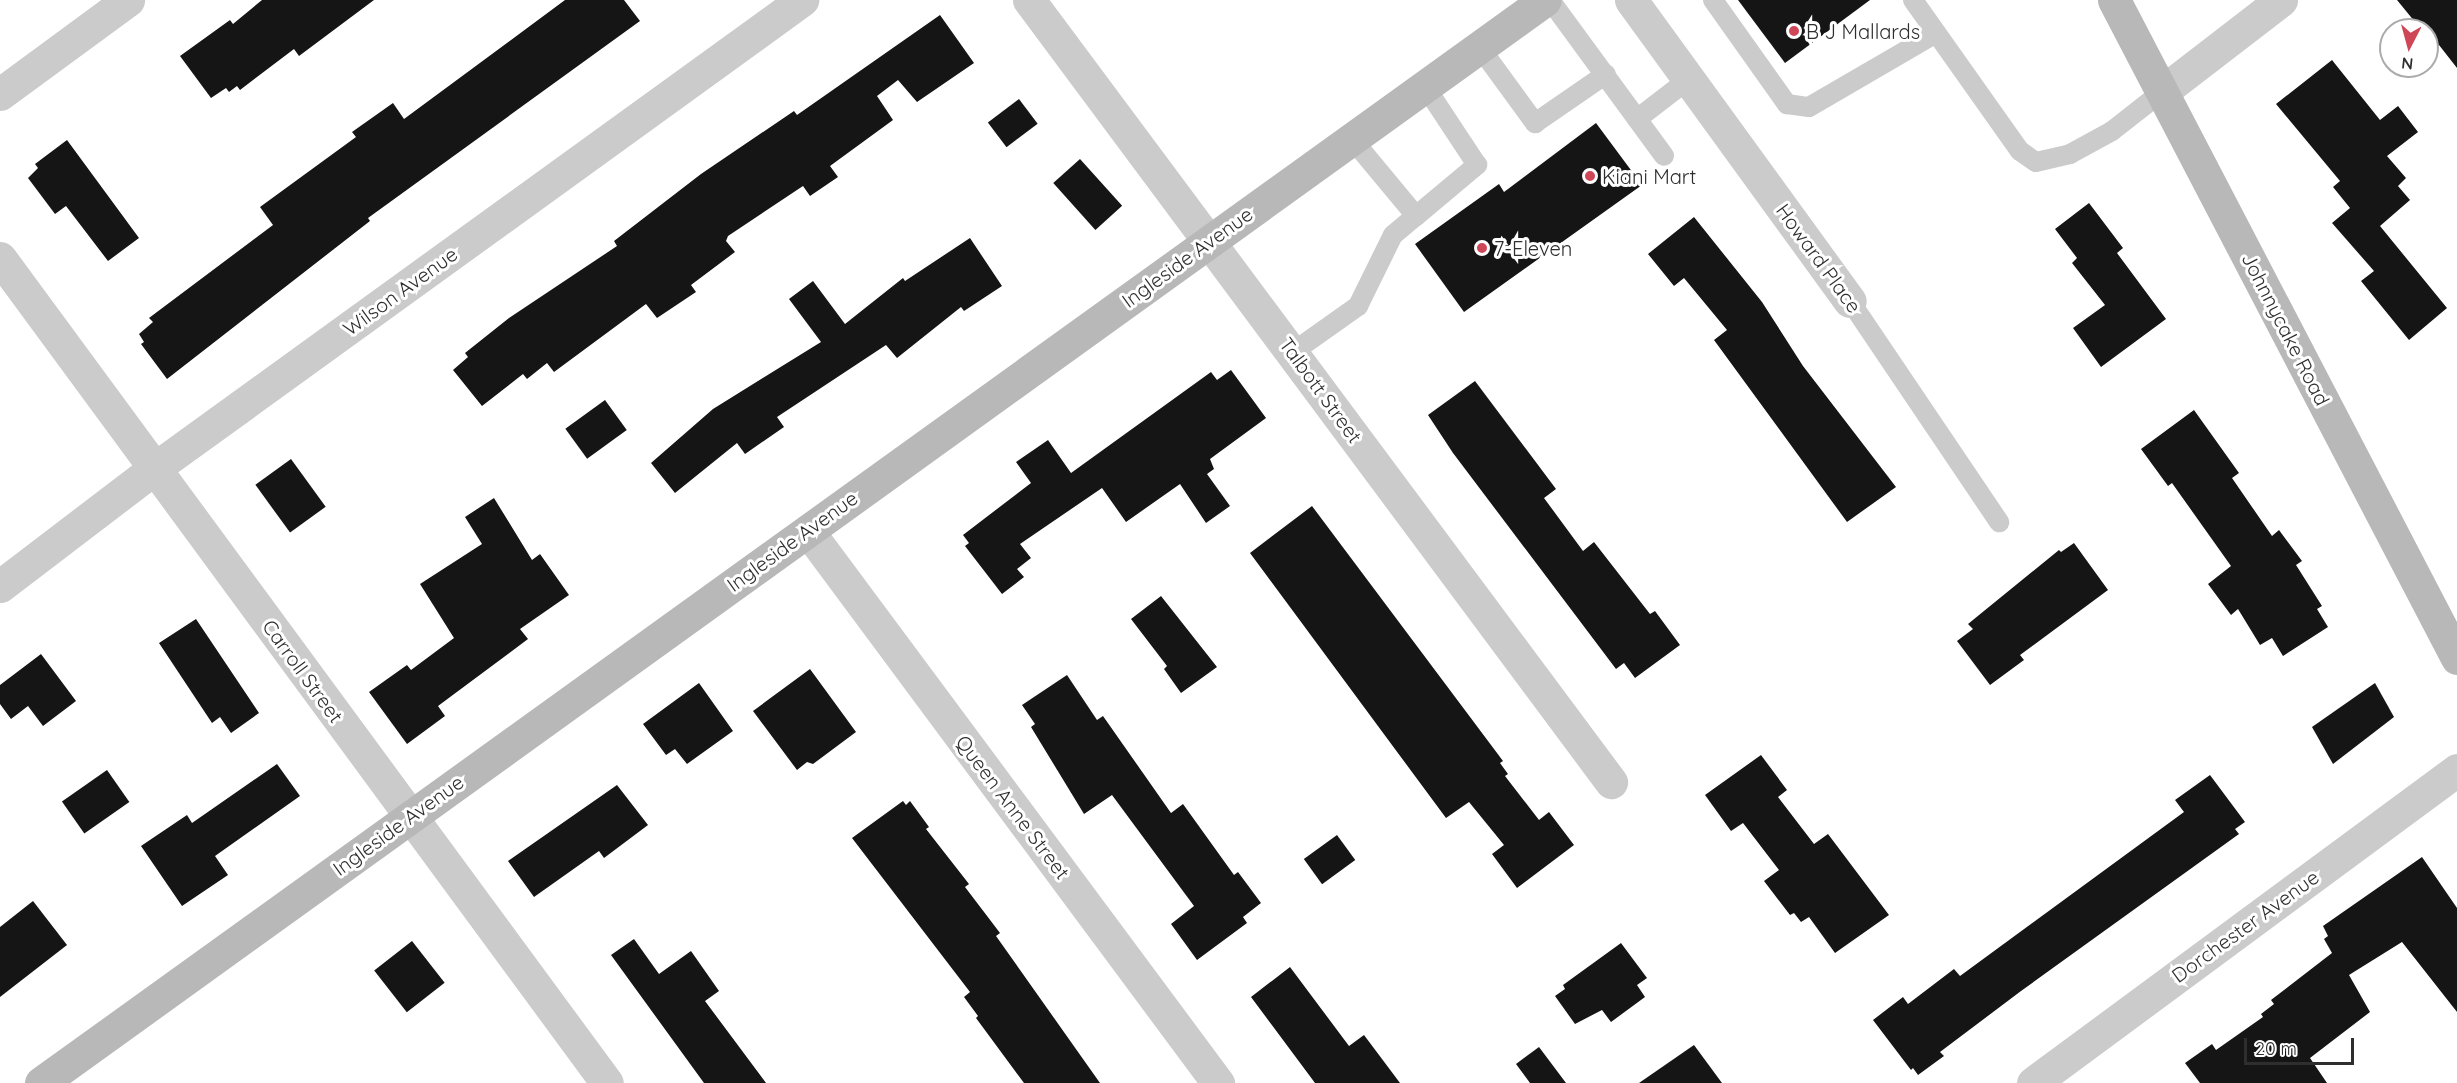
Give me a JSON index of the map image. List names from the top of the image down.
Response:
{
  "streets": {
    "main road": ["Ingleside Avenue", "Johnnycake Road"],
    "street": [
      "Howard Place",
      "Wilson Avenue",
      "Talbott Street",
      "Carroll Street",
      "Queen Anne Street",
      "Dorchester Avenue"
    ]
  },
  "crossings": [
    ["Ingleside Avenue", "Talbott Street"],
    ["Ingleside Avenue", "Carroll Street"],
    ["Ingleside Avenue", "Queen Anne Street"],
    ["Wilson Avenue", "Carroll Street"]
  ],
  "places": ["B J Mallards", "Kiani Mart", "7-Eleven"],
  "scale_bar": "20 m",
  "north": "bottom"
}
